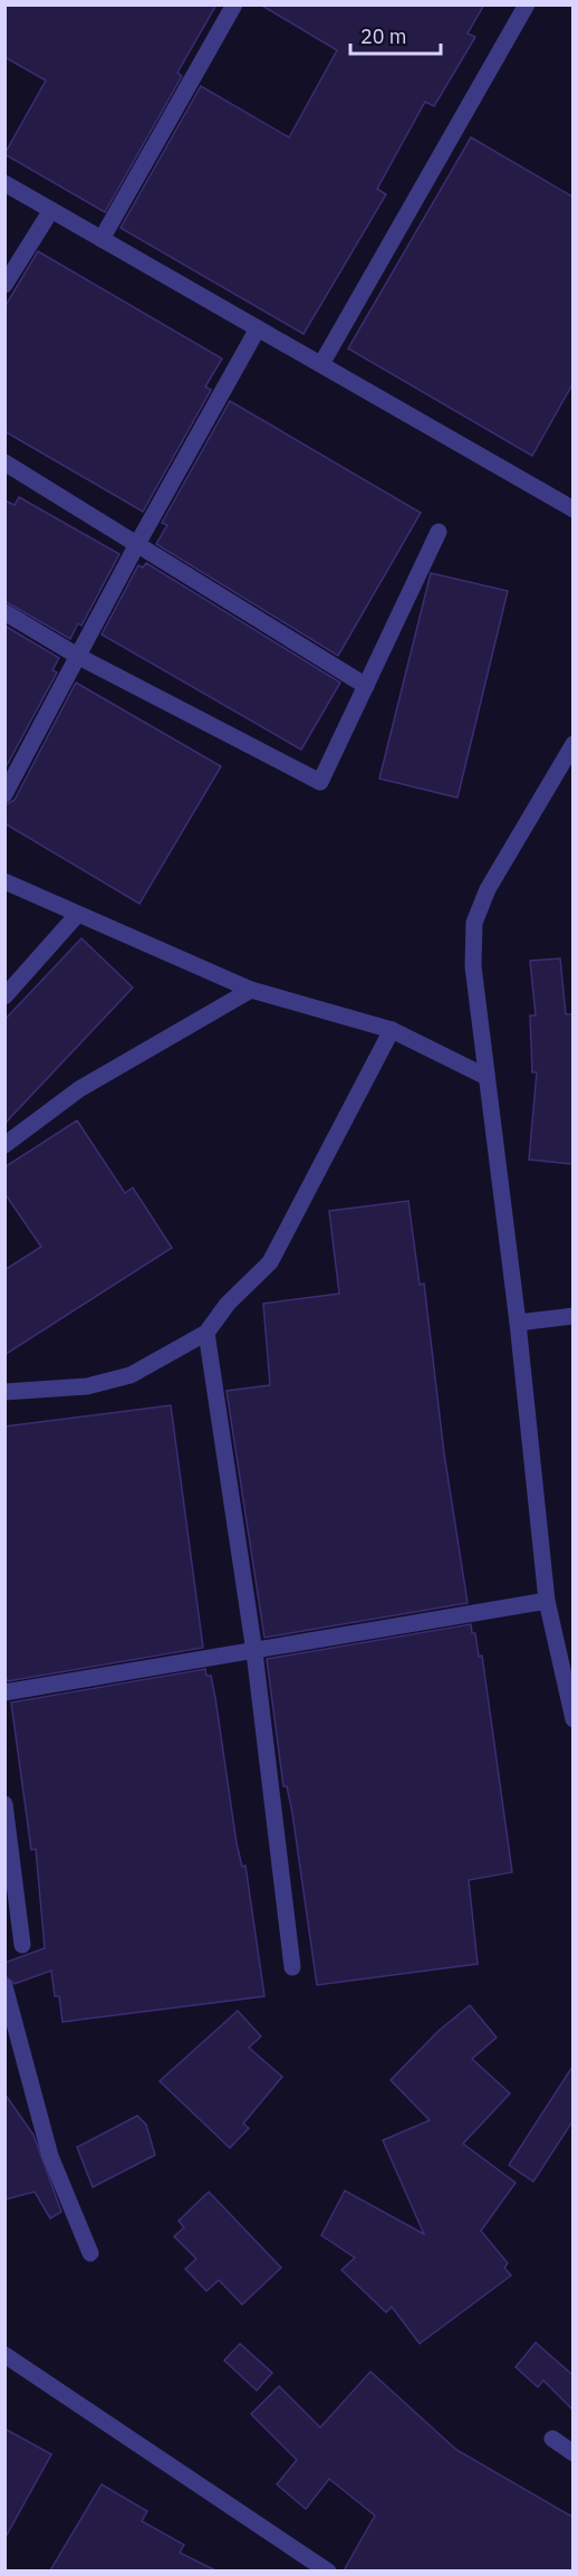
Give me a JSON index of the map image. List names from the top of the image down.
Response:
{
  "scale_bar": "20 m"
}
